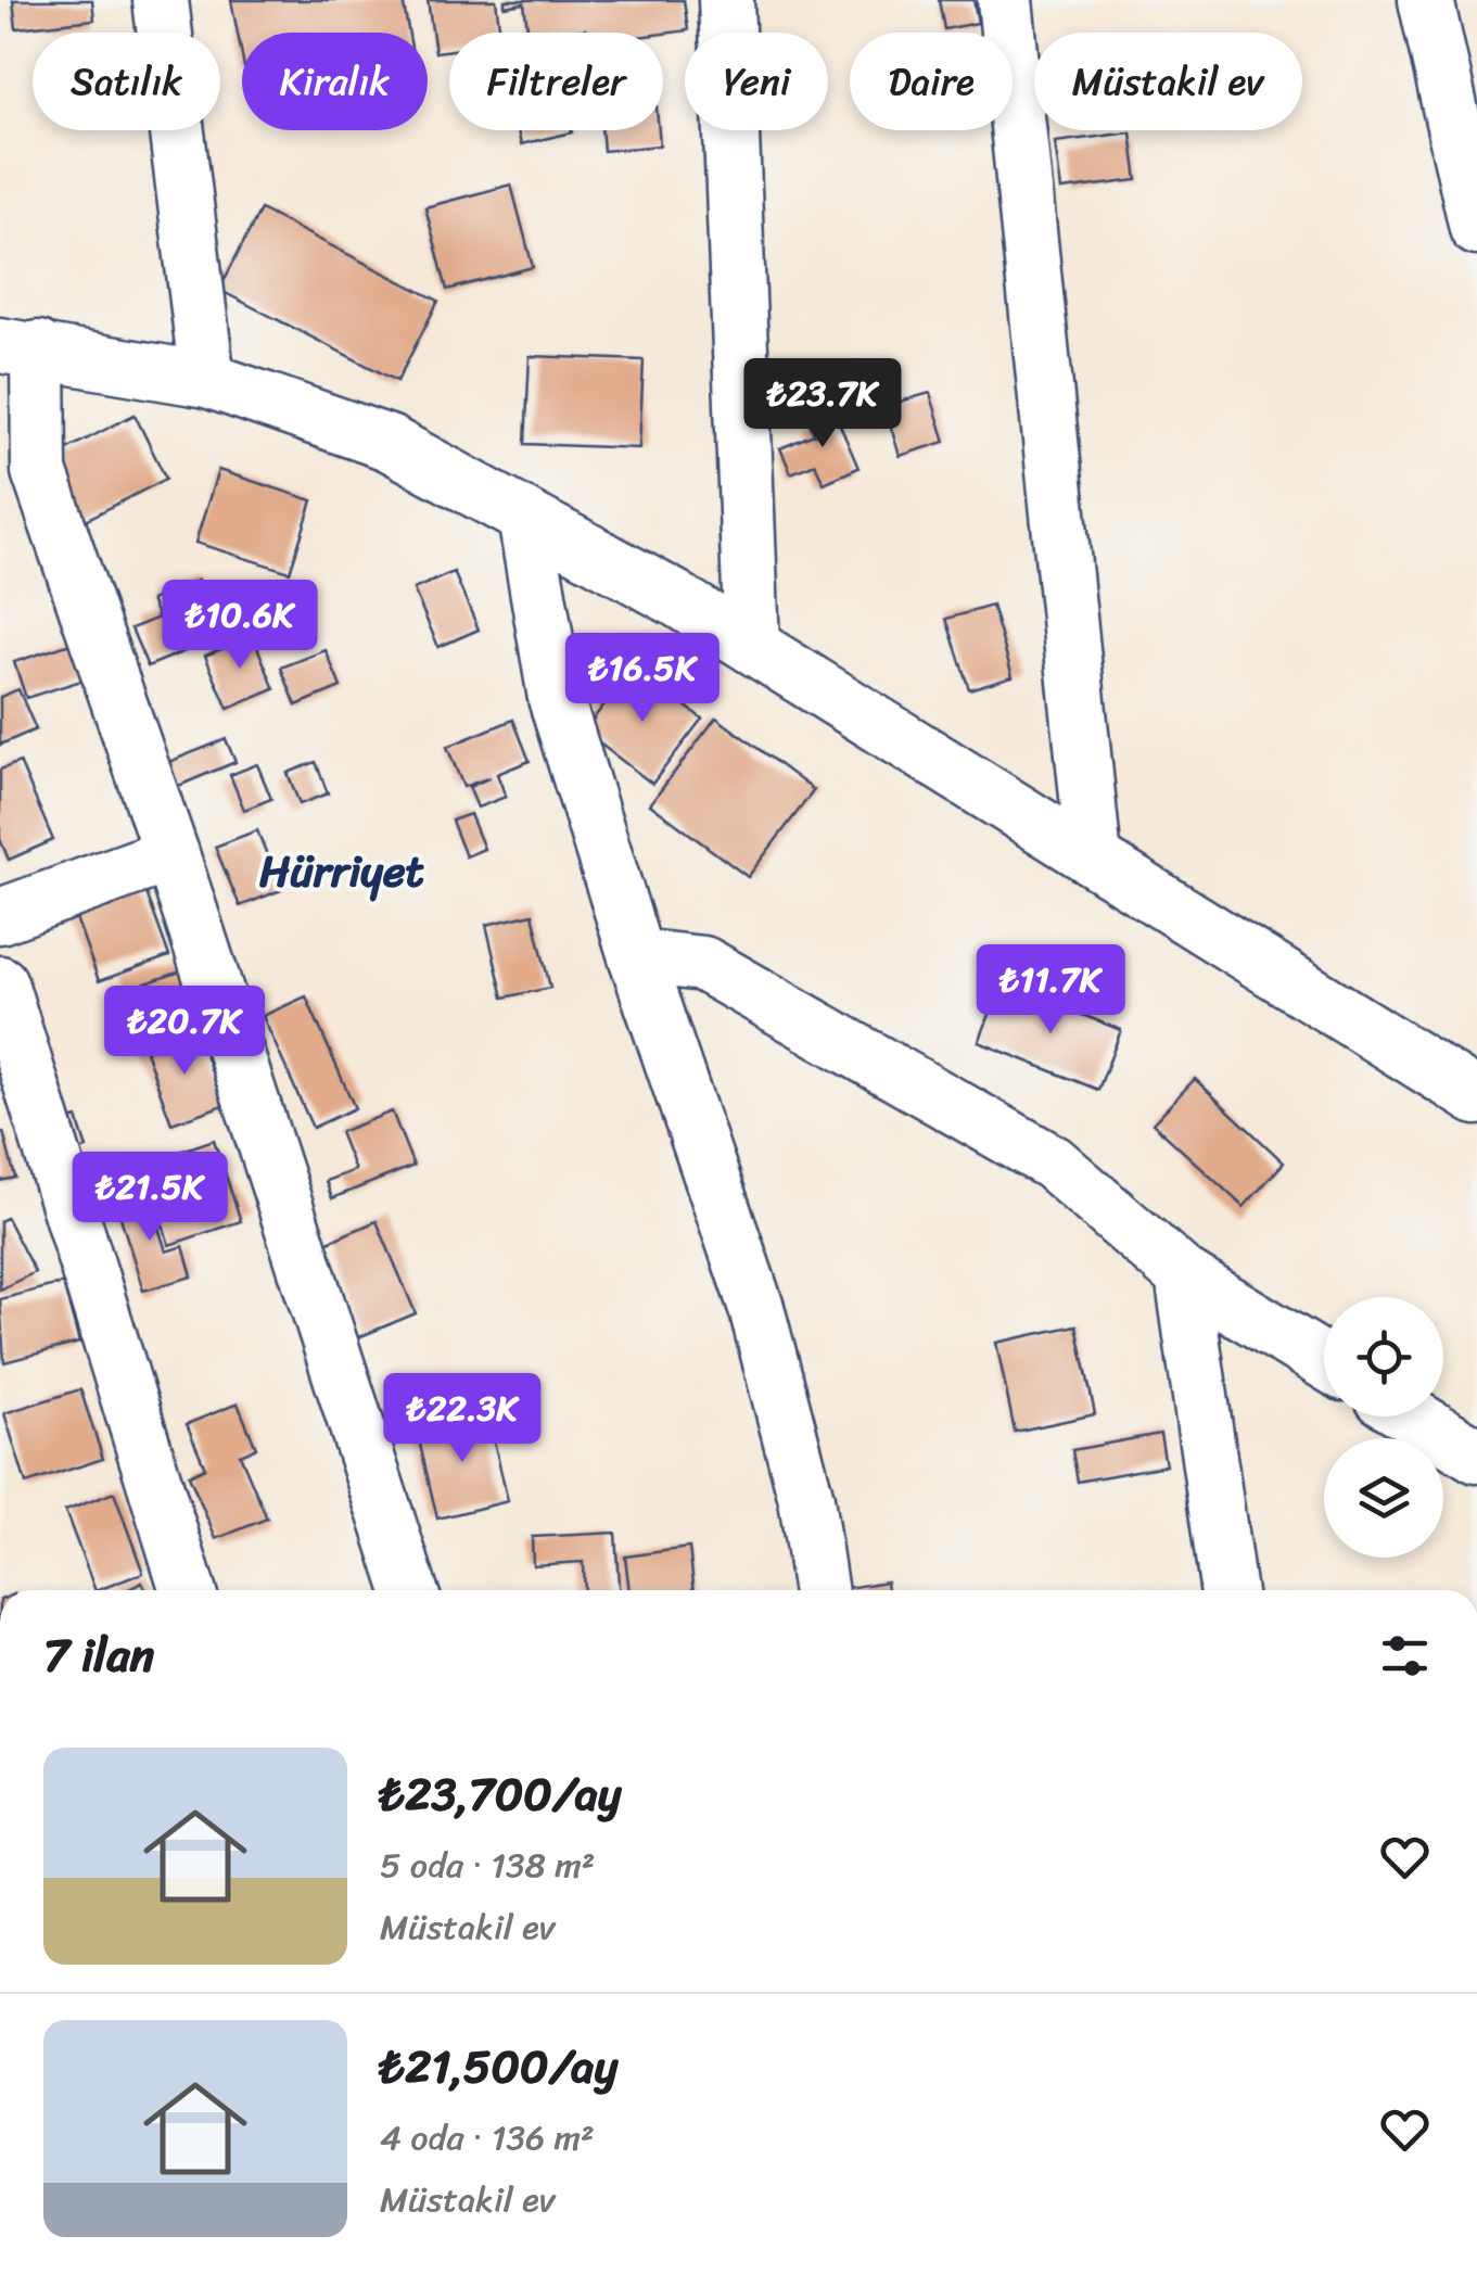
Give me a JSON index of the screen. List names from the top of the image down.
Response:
{
  "districts": ["Hürriyet"],
  "page": {
    "chip": [
      "Satılık",
      "Kiralık",
      "Filtreler",
      "Yeni",
      "Daire",
      "Müstakil ev"
    ],
    "price": [
      "₺23.7K",
      "₺10.6K",
      "₺16.5K",
      "₺11.7K",
      "₺20.7K",
      "₺21.5K",
      "₺22.3K"
    ],
    "heading": "7 ilan",
    "list": [
      {
        "name": "₺23,700/ay",
        "note": "5 oda · 138 m² · Müstakil ev"
      },
      {
        "name": "₺21,500/ay",
        "note": "4 oda · 136 m² · Müstakil ev"
      }
    ]
  }
}
